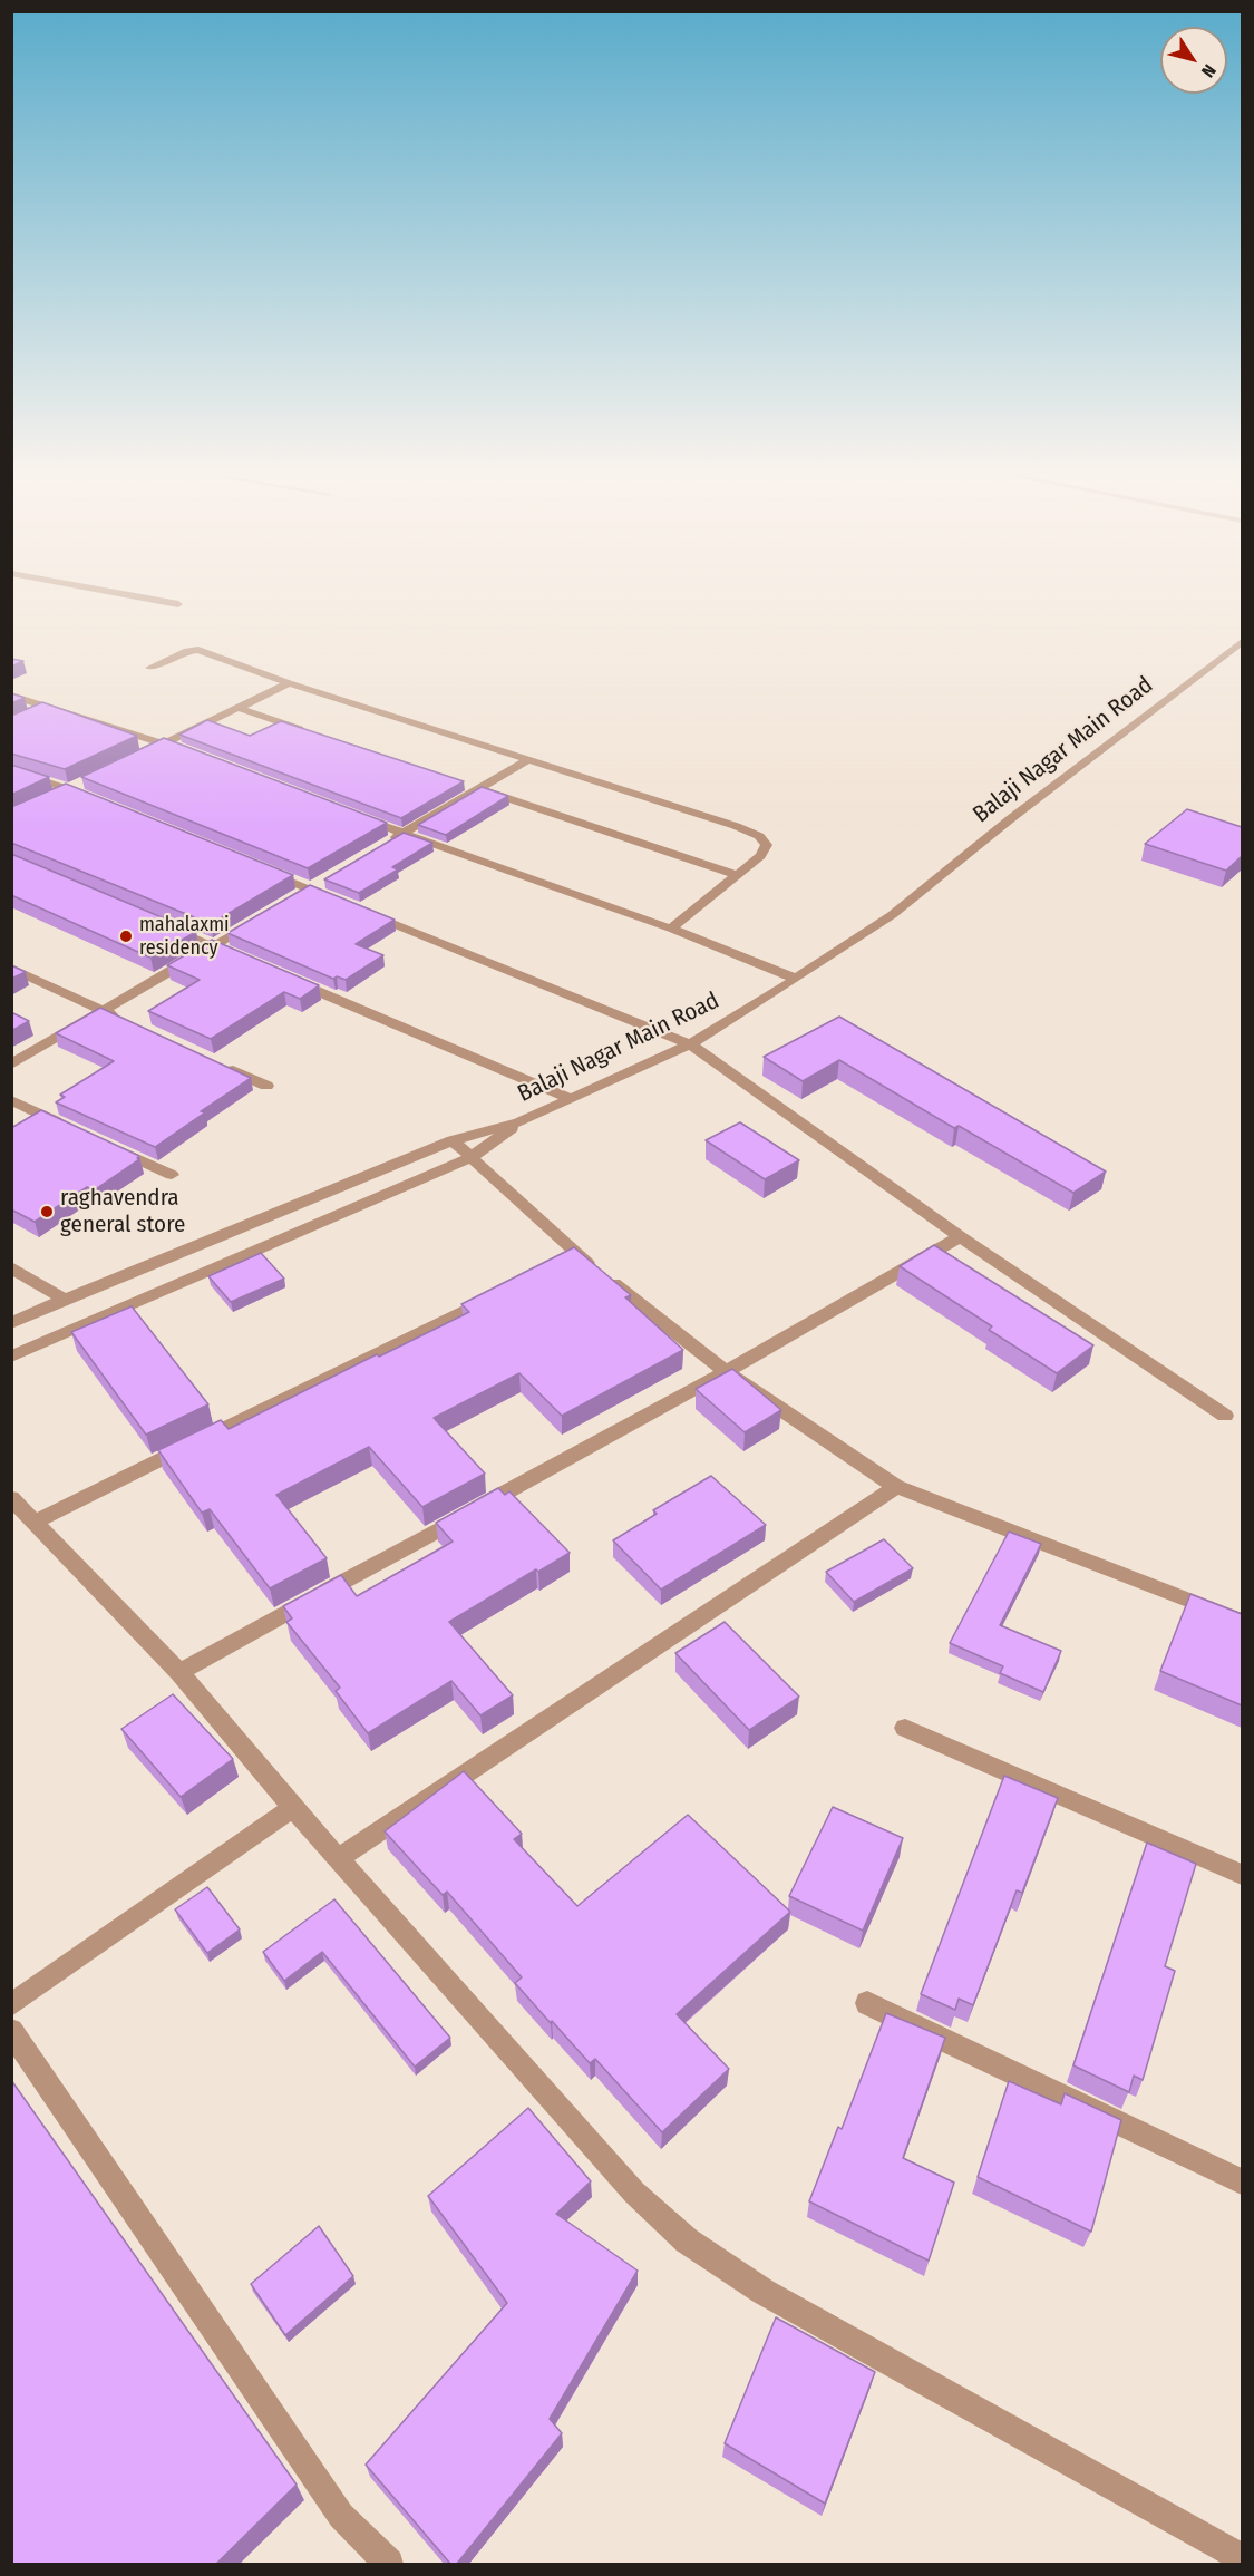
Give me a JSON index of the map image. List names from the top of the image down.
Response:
{
  "streets": {
    "street": ["Balaji Nagar Main Road"]
  },
  "places": ["mahalaxmi residency", "raghavendra general store"],
  "north": "bottom right"
}
